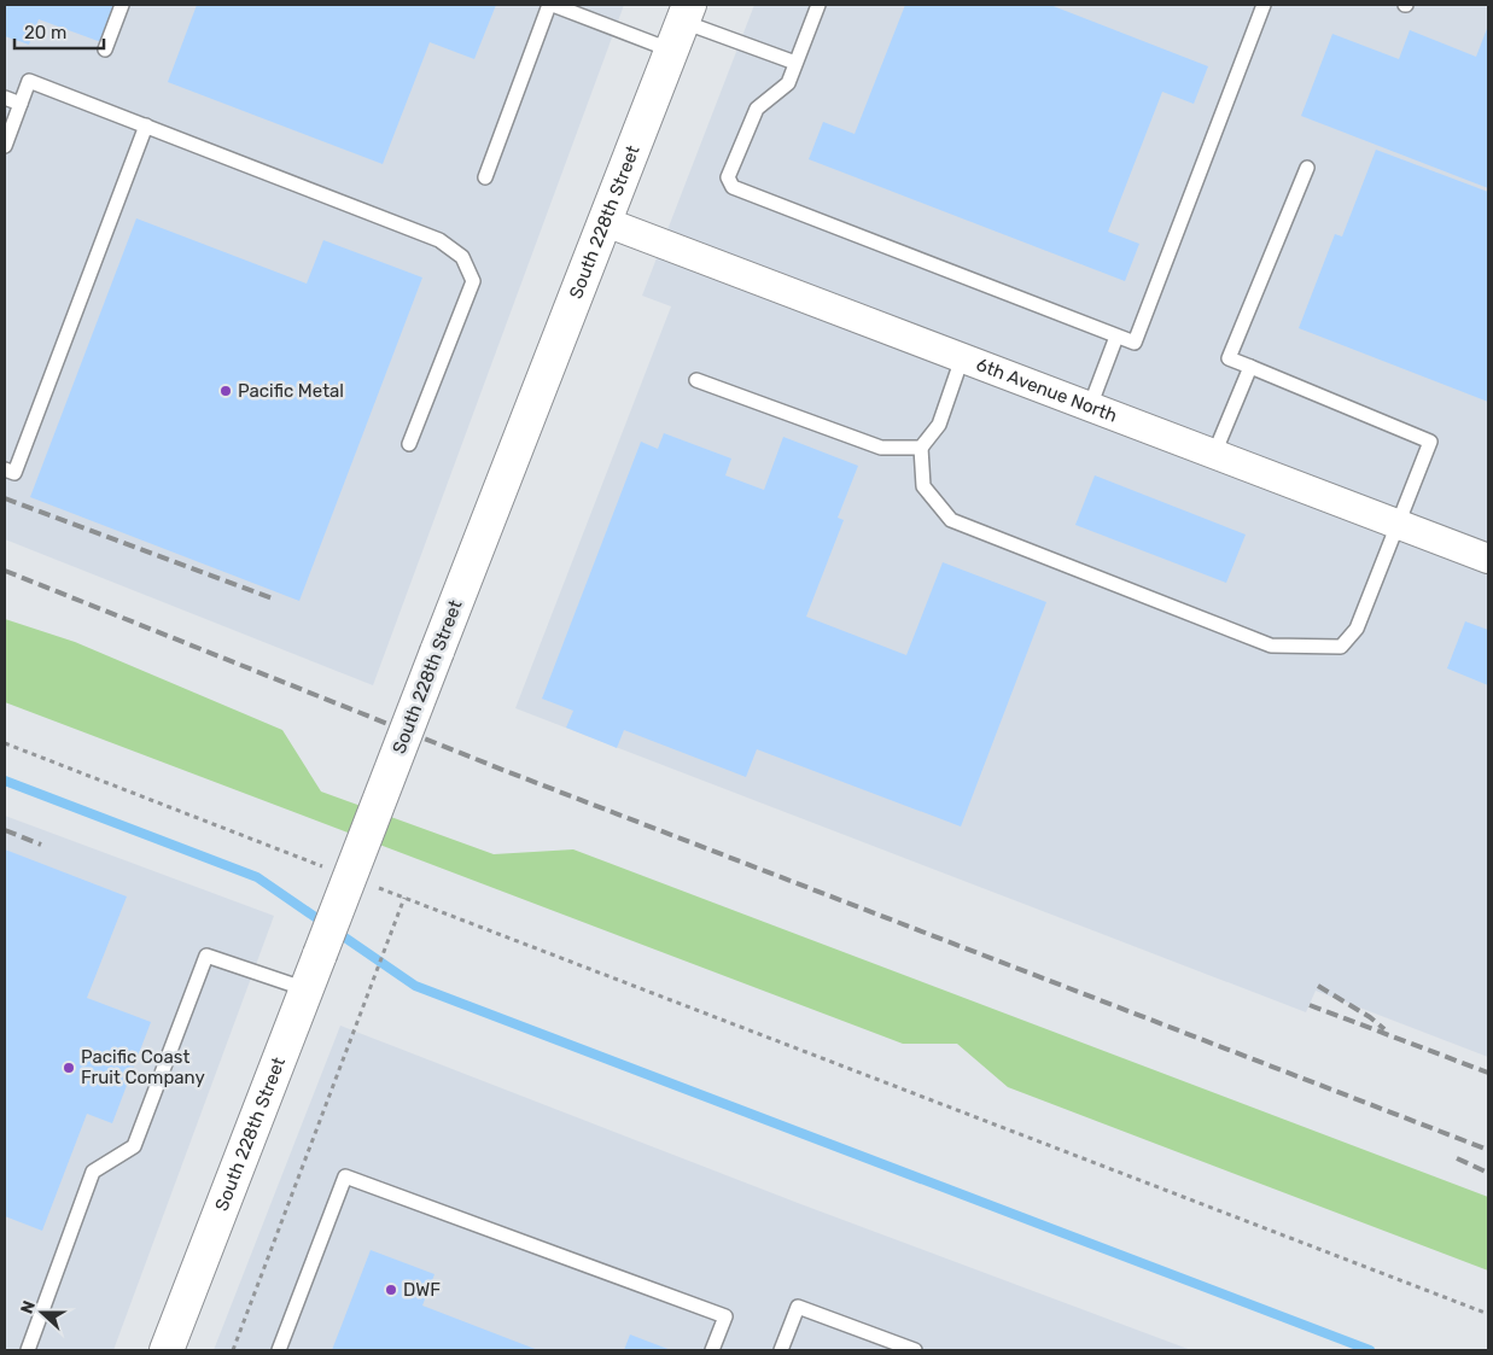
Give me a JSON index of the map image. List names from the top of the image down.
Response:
{
  "streets": {
    "main road": ["South 228th Street"],
    "street": ["6th Avenue North"]
  },
  "crossings": [
    ["South 228th Street", "6th Avenue North"]
  ],
  "places": ["Pacific Metal", "Pacific Coast Fruit Company", "DWF"],
  "scale_bar": "20 m",
  "north": "left"
}
